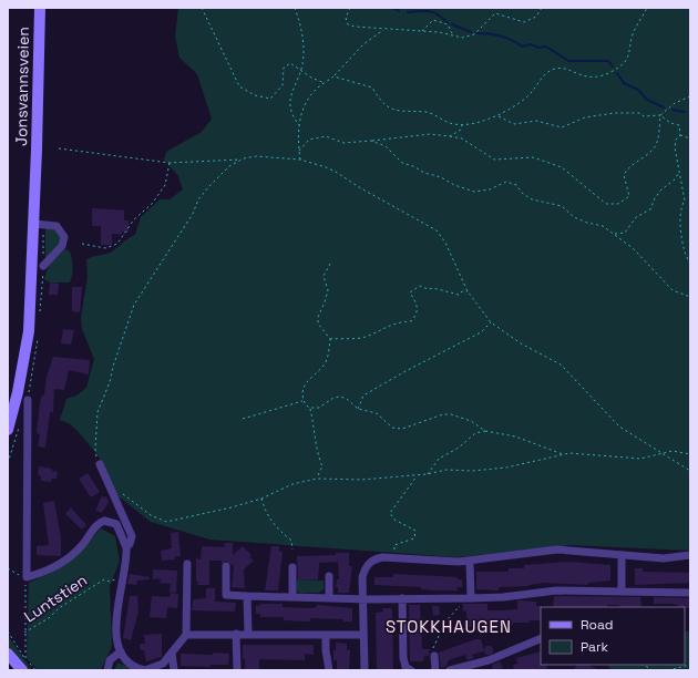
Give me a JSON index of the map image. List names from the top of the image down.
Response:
{
  "streets": {
    "main road": ["Jonsvannsveien"],
    "path": ["Luntstien"]
  },
  "districts": ["STOKKHAUGEN"],
  "legend": ["Road", "Park"]
}
